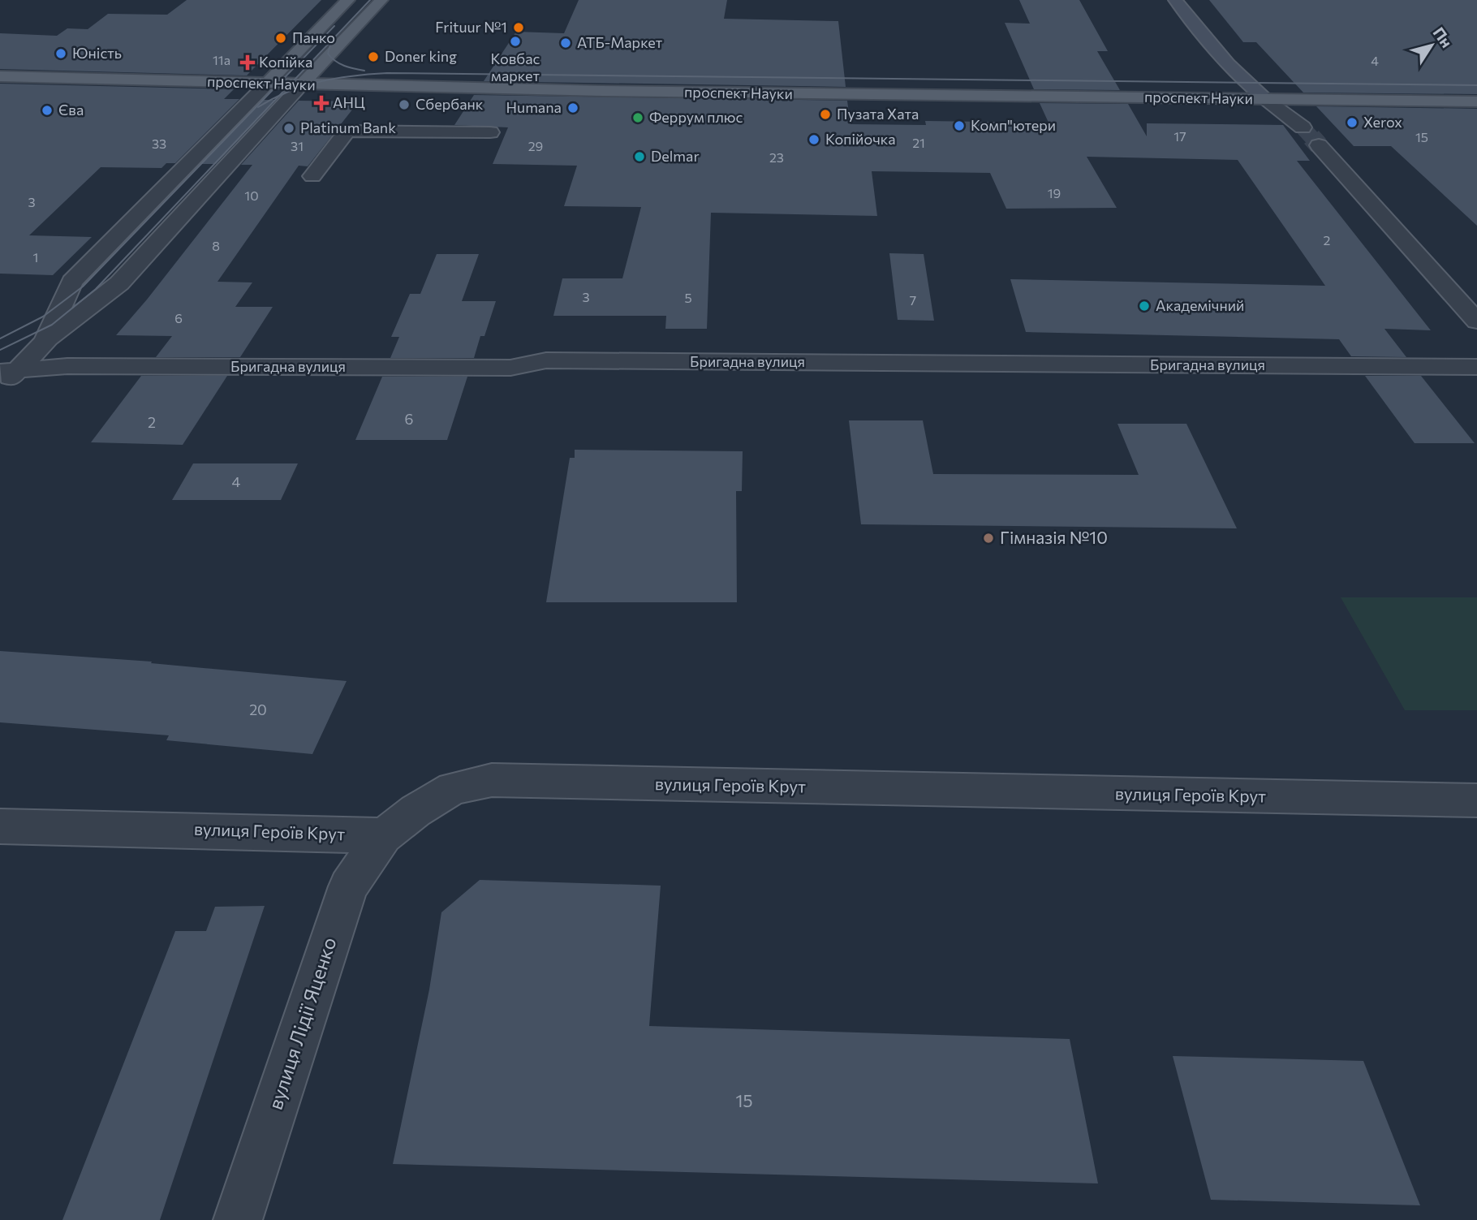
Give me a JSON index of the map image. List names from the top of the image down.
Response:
{
  "streets": {
    "main road": ["проспект Науки"],
    "street": ["Бригадна вулиця", "вулиця Героїв Крут", "вулиця Лідії Яценко"]
  },
  "crossings": [
    ["вулиця Героїв Крут", "вулиця Лідії Яценко"]
  ],
  "places": {
    "other": [
      "Frituur №1",
      "Панко",
      "Ковбас маркет",
      "АТБ-Маркет",
      "Юність",
      "Doner king",
      "Сбербанк",
      "Humana",
      "Єва",
      "Пузата Хата",
      "Феррум плюс",
      "Xerox",
      "Комп\"ютери",
      "Platinum Bank",
      "Копійочка",
      "Delmar",
      "Академічний",
      "Гімназія №10"
    ],
    "health": ["Копійка", "АНЦ"]
  },
  "house_numbers": [
    "11а",
    "4",
    "17",
    "15",
    "21",
    "33",
    "31",
    "29",
    "23",
    "19",
    "10",
    "3",
    "2",
    "8",
    "1",
    "3",
    "5",
    "7",
    "6",
    "6",
    "2",
    "4",
    "20",
    "15"
  ],
  "north": "top right"
}
